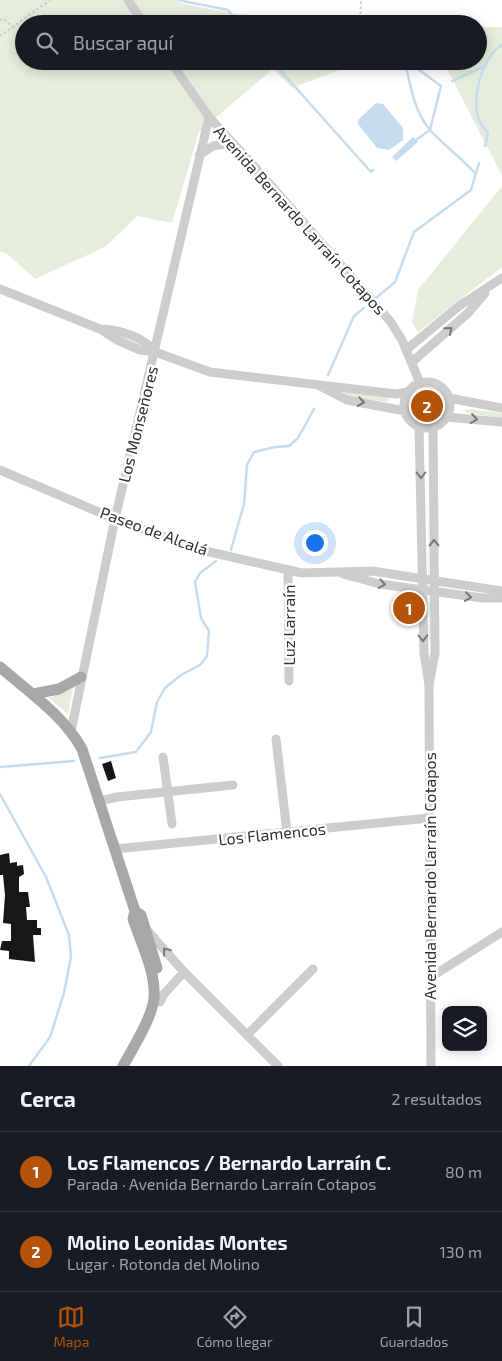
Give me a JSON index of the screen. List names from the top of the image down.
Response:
{
  "streets": {
    "street": [
      "Avenida Bernardo Larraín Cotapos",
      "Los Monseñores",
      "Paseo de Alcalá",
      "Luz Larraín",
      "Los Flamencos"
    ]
  },
  "crossings": [
    ["Avenida Bernardo Larraín Cotapos", "Los Monseñores"],
    ["Avenida Bernardo Larraín Cotapos", "Paseo de Alcalá"],
    ["Avenida Bernardo Larraín Cotapos", "Los Flamencos"],
    ["Los Monseñores", "Paseo de Alcalá"],
    ["Paseo de Alcalá", "Luz Larraín"]
  ],
  "page": {
    "search": "Buscar aquí",
    "pins": ["2", "1"],
    "heading": ["Cerca", "2 resultados"],
    "list": [
      {
        "mark": "1",
        "name": "Los Flamencos / Bernardo Larraín C.",
        "note": "Parada · Avenida Bernardo Larraín Cotapos",
        "value": "80 m"
      },
      {
        "mark": "2",
        "name": "Molino Leonidas Montes",
        "note": "Lugar · Rotonda del Molino",
        "value": "130 m"
      }
    ],
    "nav": ["Mapa", "Cómo llegar", "Guardados"]
  }
}
